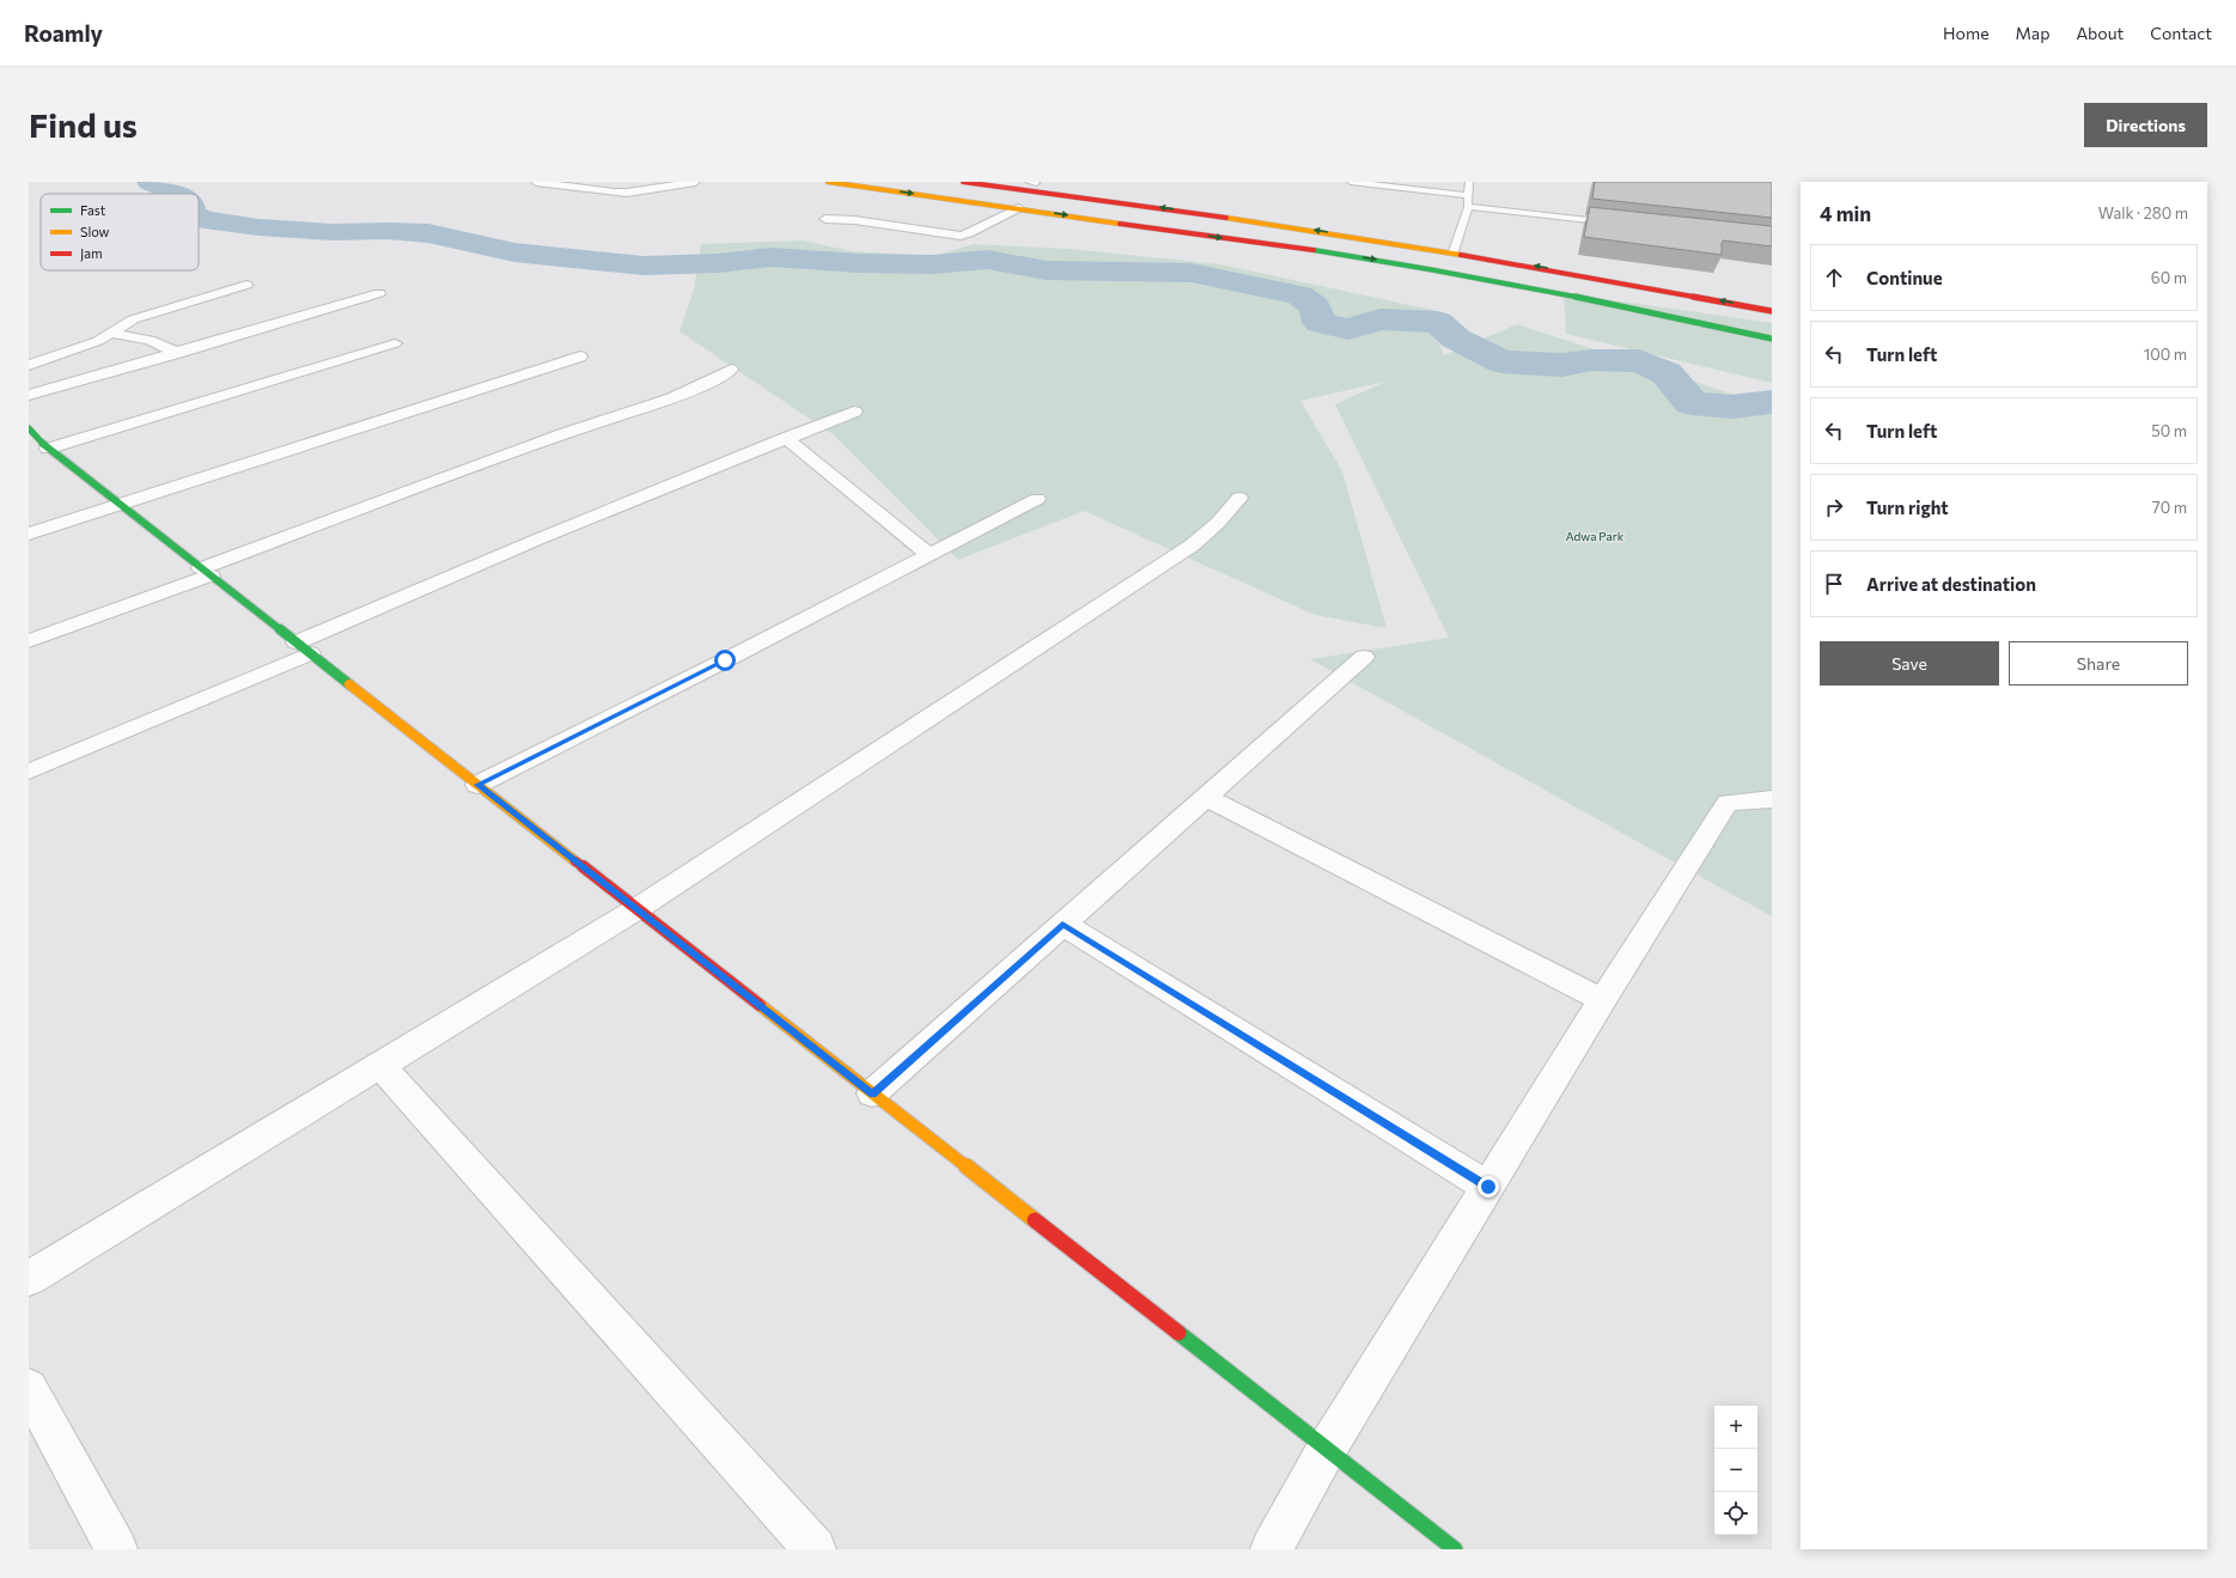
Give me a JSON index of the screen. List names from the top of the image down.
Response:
{
  "parks": ["Adwa Park"],
  "legend": ["Fast", "Slow", "Jam"],
  "page": {
    "header": "Roamly",
    "nav": [
      "Home",
      "Map",
      "About",
      "Contact"
    ],
    "buttons": [
      "Directions",
      ["Save", "Share"]
    ],
    "title": "Find us",
    "heading": ["4 min", "Walk · 280 m"],
    "list": [
      ["Continue", "60 m"],
      ["Turn left", "100 m"],
      ["Turn left", "50 m"],
      ["Turn right", "70 m"],
      "Arrive at destination"
    ],
    "map_buttons": ["+", "−"]
  }
}
